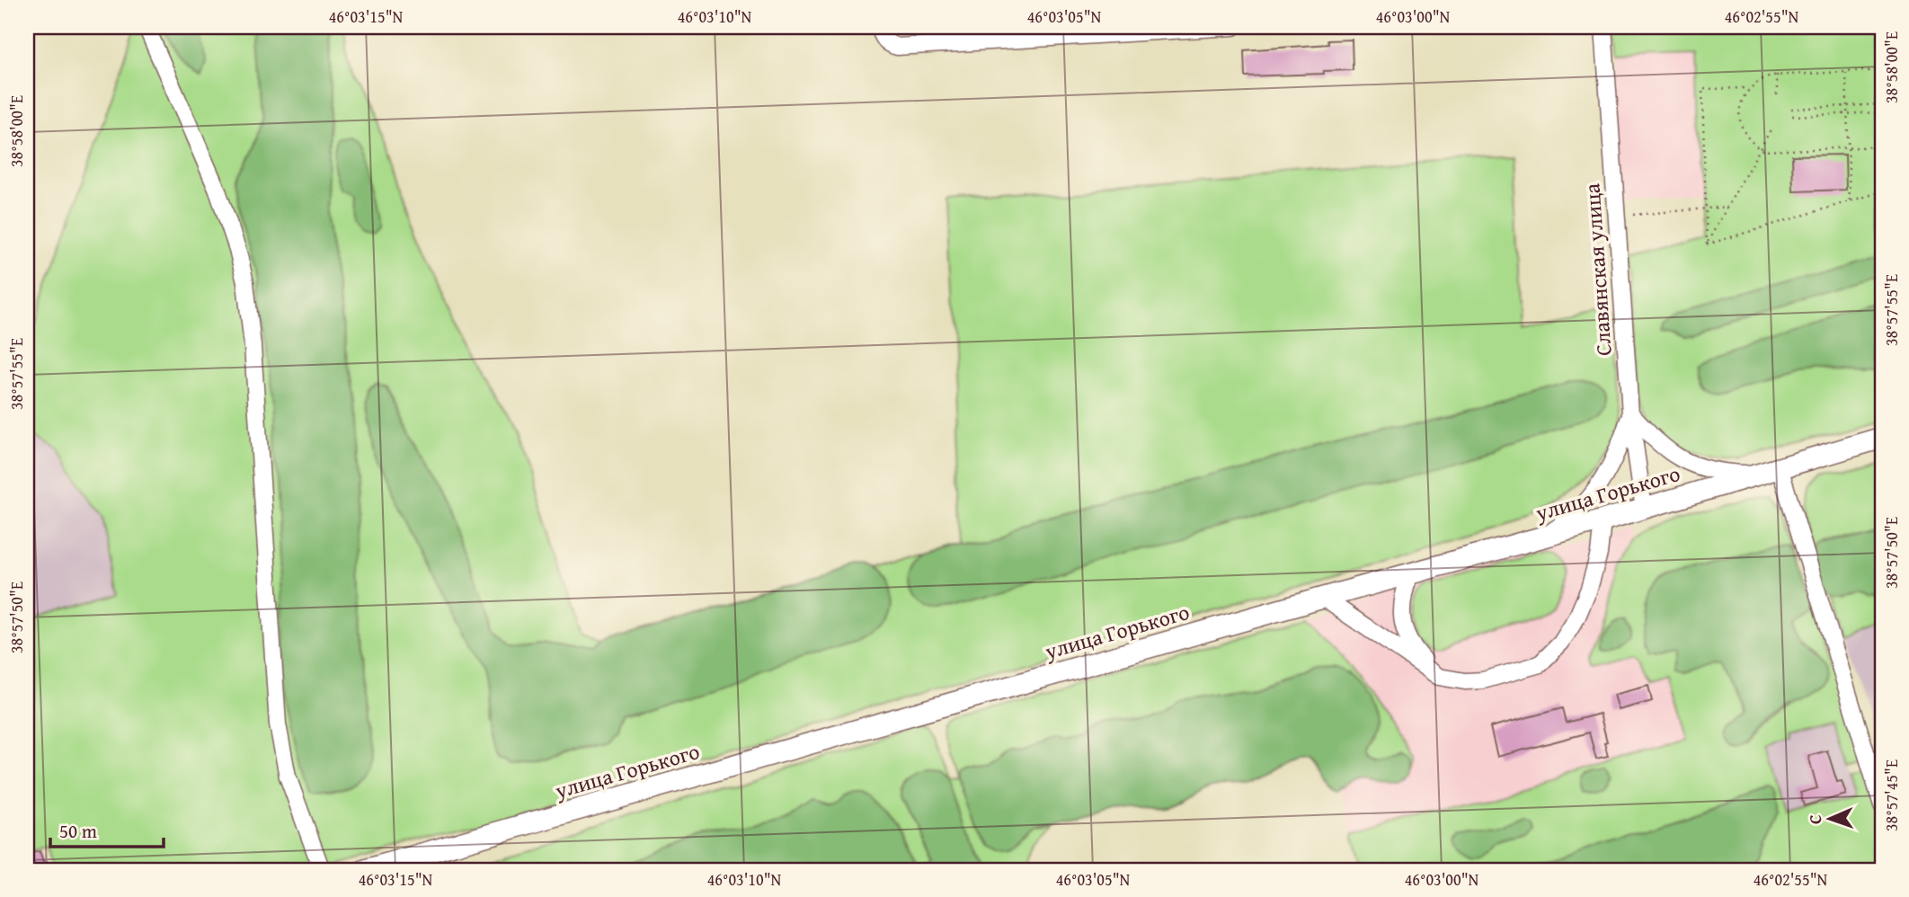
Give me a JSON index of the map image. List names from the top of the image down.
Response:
{
  "streets": {
    "main road": ["улица Горького"],
    "street": ["Славянская улица"]
  },
  "crossings": [
    ["Славянская улица", "улица Горького"]
  ],
  "scale_bar": "50 m",
  "north": "left",
  "coordinates": [
    "46°03'15\"N",
    "46°03'10\"N",
    "46°03'05\"N",
    "46°03'00\"N",
    "46°02'55\"N",
    "38°58'00\"E",
    "38°57'55\"E",
    "38°57'50\"E",
    "38°57'45\"E"
  ]
}
